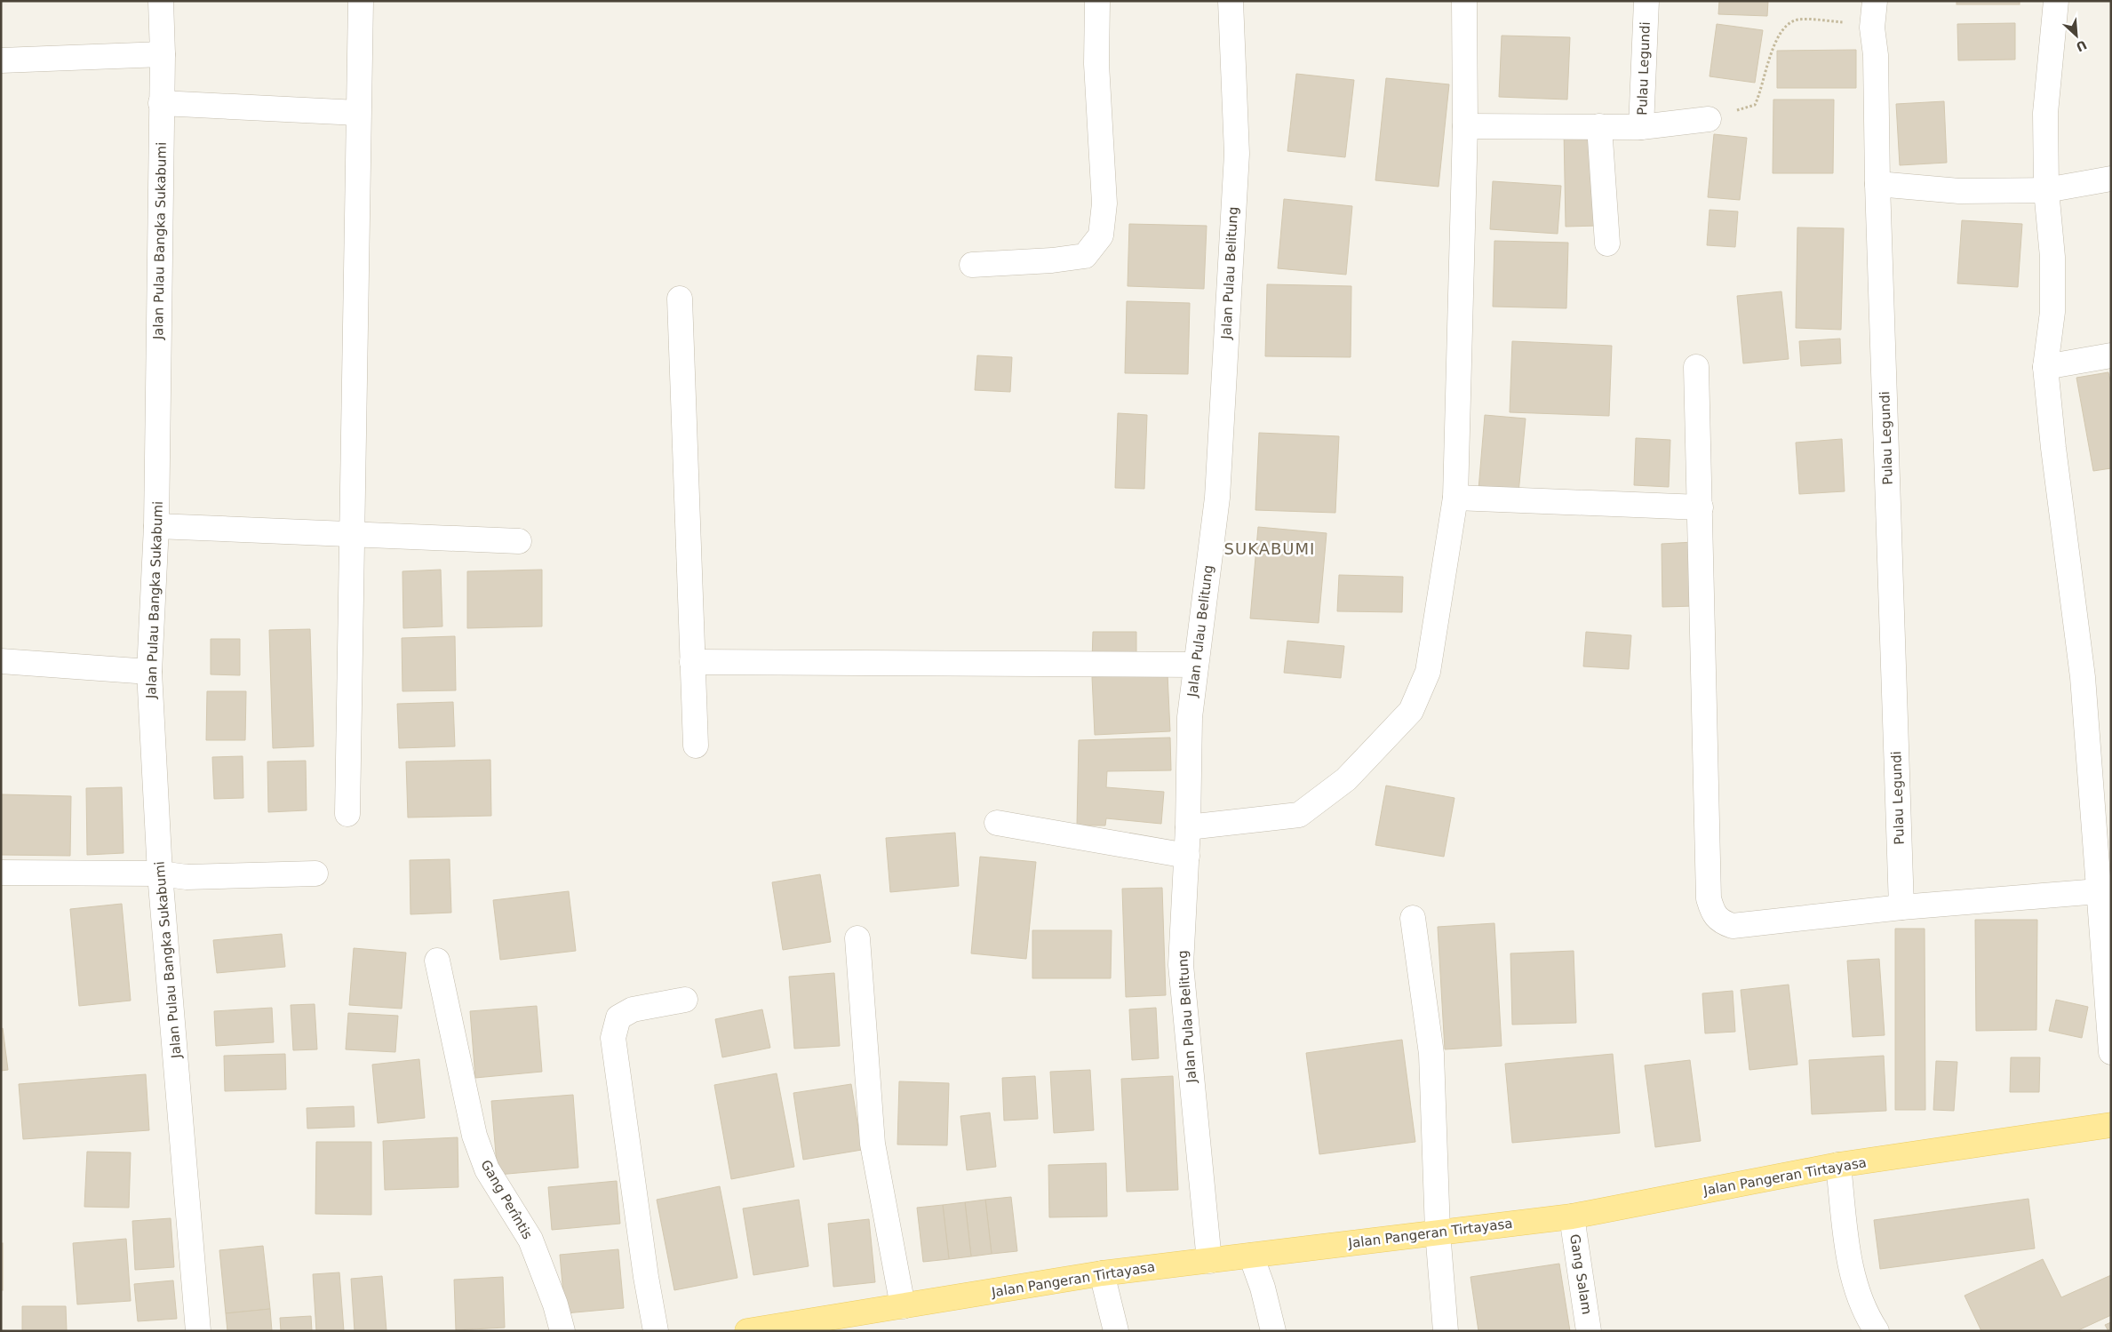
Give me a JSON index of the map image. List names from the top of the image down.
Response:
{
  "streets": {
    "main road": ["Jalan Pangeran Tirtayasa"],
    "street": [
      "Pulau Legundi",
      "Jalan Pulau Bangka Sukabumi",
      "Jalan Pulau Belitung",
      "Gang Perîntis",
      "Gang Salam"
    ]
  },
  "crossings": [
    ["Jalan Pulau Belitung", "Jalan Pangeran Tirtayasa"],
    ["Jalan Pangeran Tirtayasa", "Gang Salam"]
  ],
  "districts": ["SUKABUMI"],
  "north": "bottom right"
}
